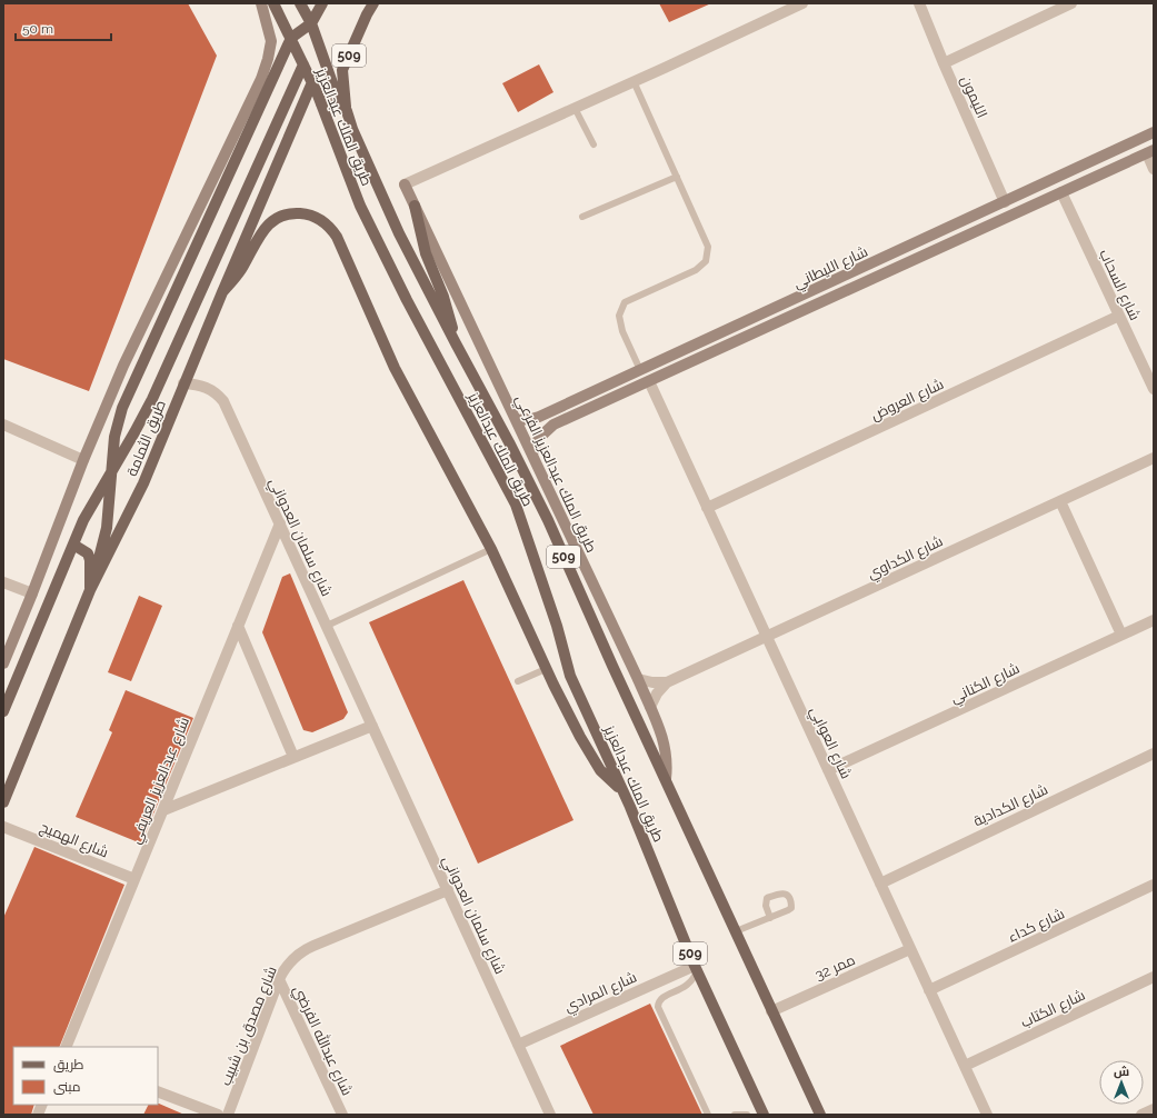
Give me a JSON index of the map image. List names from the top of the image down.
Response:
{
  "streets": {
    "main road": ["509", "طريق الملك عبدالعزيز", "طريق الثمامة"],
    "street": [
      "الليمون",
      "شارع الليطاني",
      "شارع السحاب",
      "شارع العروض",
      "طريق الملك عبدالعزيز الفرعي",
      "شارع سلمان العدواني",
      "شارع الكداوي",
      "شارع الكناني",
      "شارع العوابي",
      "شارع عبدالعزيز العريفي",
      "شارع الكدادية",
      "شارع الهميج",
      "شارع كداء",
      "ممر 32",
      "شارع المرادي",
      "شارع الكتاب",
      "شارع مصدق بن شبيب",
      "شارع عبدالله الفرضي"
    ]
  },
  "crossings": [
    ["الليمون", "شارع الليطاني"],
    ["طريق الملك عبدالعزيز", "طريق الثمامة"],
    ["طريق الملك عبدالعزيز", "طريق الملك عبدالعزيز الفرعي"],
    ["طريق الملك عبدالعزيز", "ممر 32"],
    ["طريق الملك عبدالعزيز", "شارع المرادي"],
    ["شارع الليطاني", "شارع السحاب"],
    ["شارع الليطاني", "طريق الملك عبدالعزيز الفرعي"],
    ["شارع الليطاني", "شارع العوابي"],
    ["شارع السحاب", "شارع العروض"],
    ["شارع العروض", "شارع العوابي"],
    ["طريق الثمامة", "شارع سلمان العدواني"],
    ["طريق الملك عبدالعزيز الفرعي", "شارع الكداوي"],
    ["شارع سلمان العدواني", "شارع عبدالعزيز العريفي"],
    ["شارع سلمان العدواني", "شارع المرادي"],
    ["شارع سلمان العدواني", "شارع مصدق بن شبيب"],
    ["شارع الكداوي", "شارع العوابي"],
    ["شارع الكناني", "شارع العوابي"],
    ["شارع العوابي", "شارع الكدادية"],
    ["شارع العوابي", "شارع كداء"],
    ["شارع العوابي", "ممر 32"],
    ["شارع العوابي", "شارع الكتاب"],
    ["شارع عبدالعزيز العريفي", "شارع الهميج"],
    ["شارع مصدق بن شبيب", "شارع عبدالله الفرضي"]
  ],
  "legend": ["طريق", "مبنى"],
  "scale_bar": "50 m",
  "north": "top"
}
